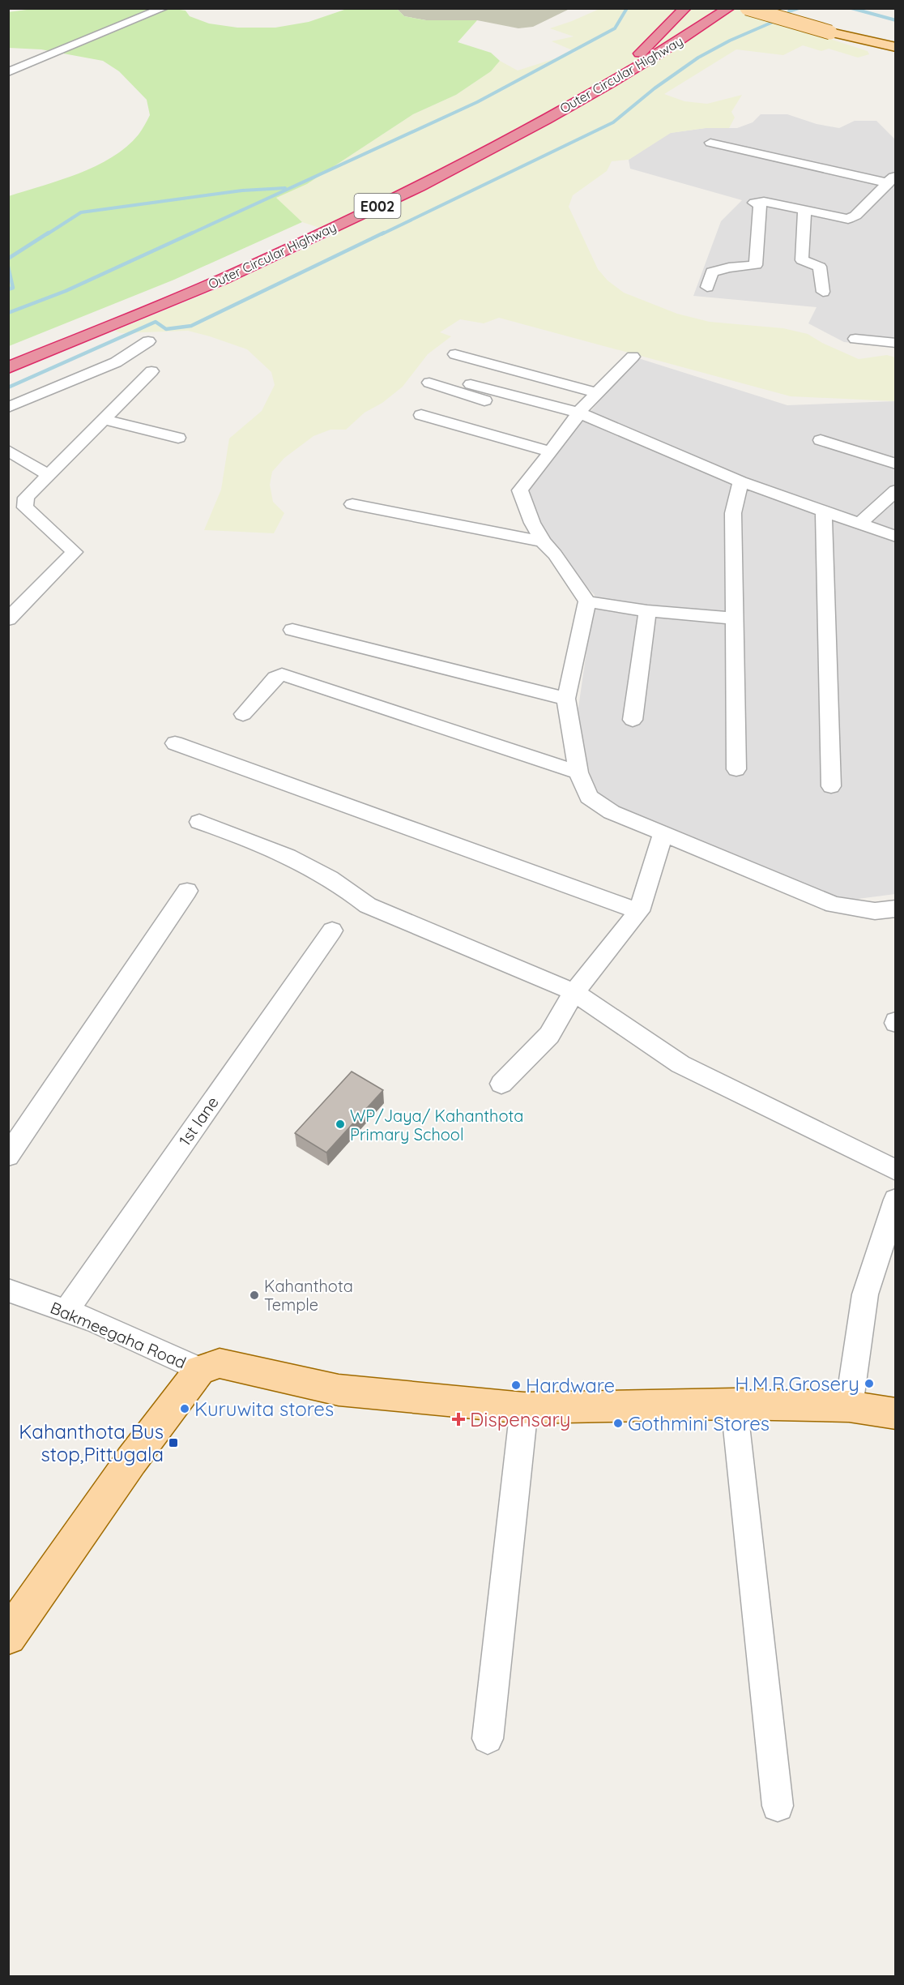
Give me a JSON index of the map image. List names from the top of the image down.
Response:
{
  "streets": {
    "highway": ["Outer Circular Highway", "E002"],
    "street": ["1st lane", "Bakmeegaha Road"]
  },
  "crossings": [
    ["1st lane", "Bakmeegaha Road"]
  ],
  "places": {
    "other": [
      "WP/Jaya/ Kahanthota Primary School",
      "Kahanthota Temple",
      "H.M.R.Grosery",
      "Hardware",
      "Kuruwita stores",
      "Gothmini Stores"
    ],
    "health": ["Dispensary"],
    "transit": ["Kahanthota Bus stop,Pittugala"]
  }
}
